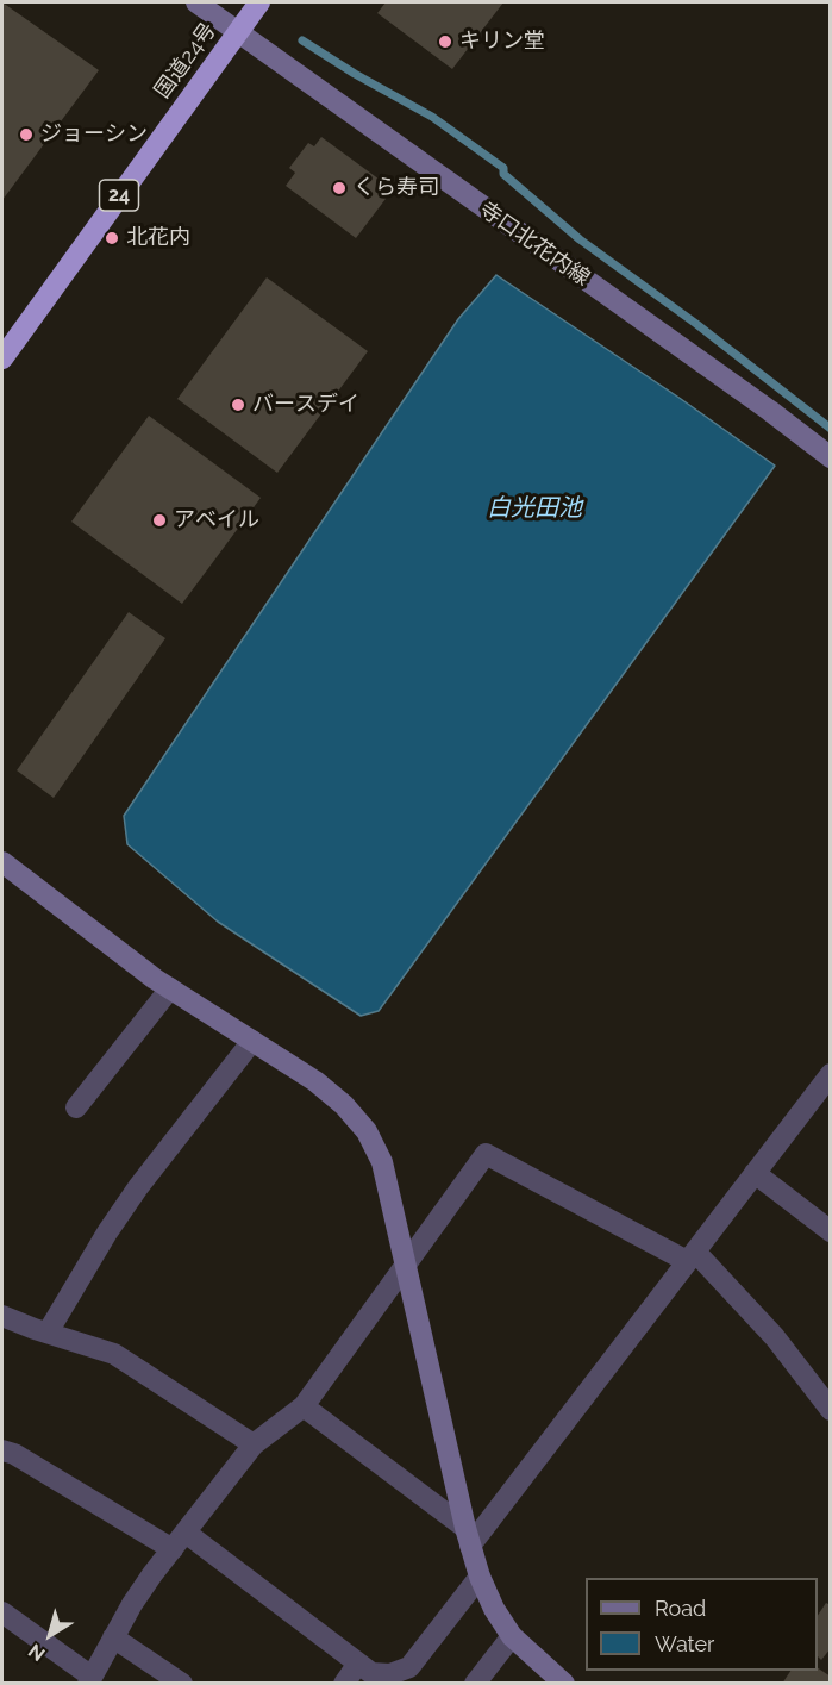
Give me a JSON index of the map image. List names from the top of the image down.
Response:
{
  "streets": {
    "highway": ["国道24号", "24"],
    "street": ["寺口北花内線"]
  },
  "crossings": [
    ["国道24号", "寺口北花内線"]
  ],
  "water": ["白光田池"],
  "places": [
    "キリン堂",
    "ジョーシン",
    "くら寿司",
    "北花内",
    "バースデイ",
    "アベイル"
  ],
  "legend": ["Road", "Water"],
  "north": "bottom left"
}
